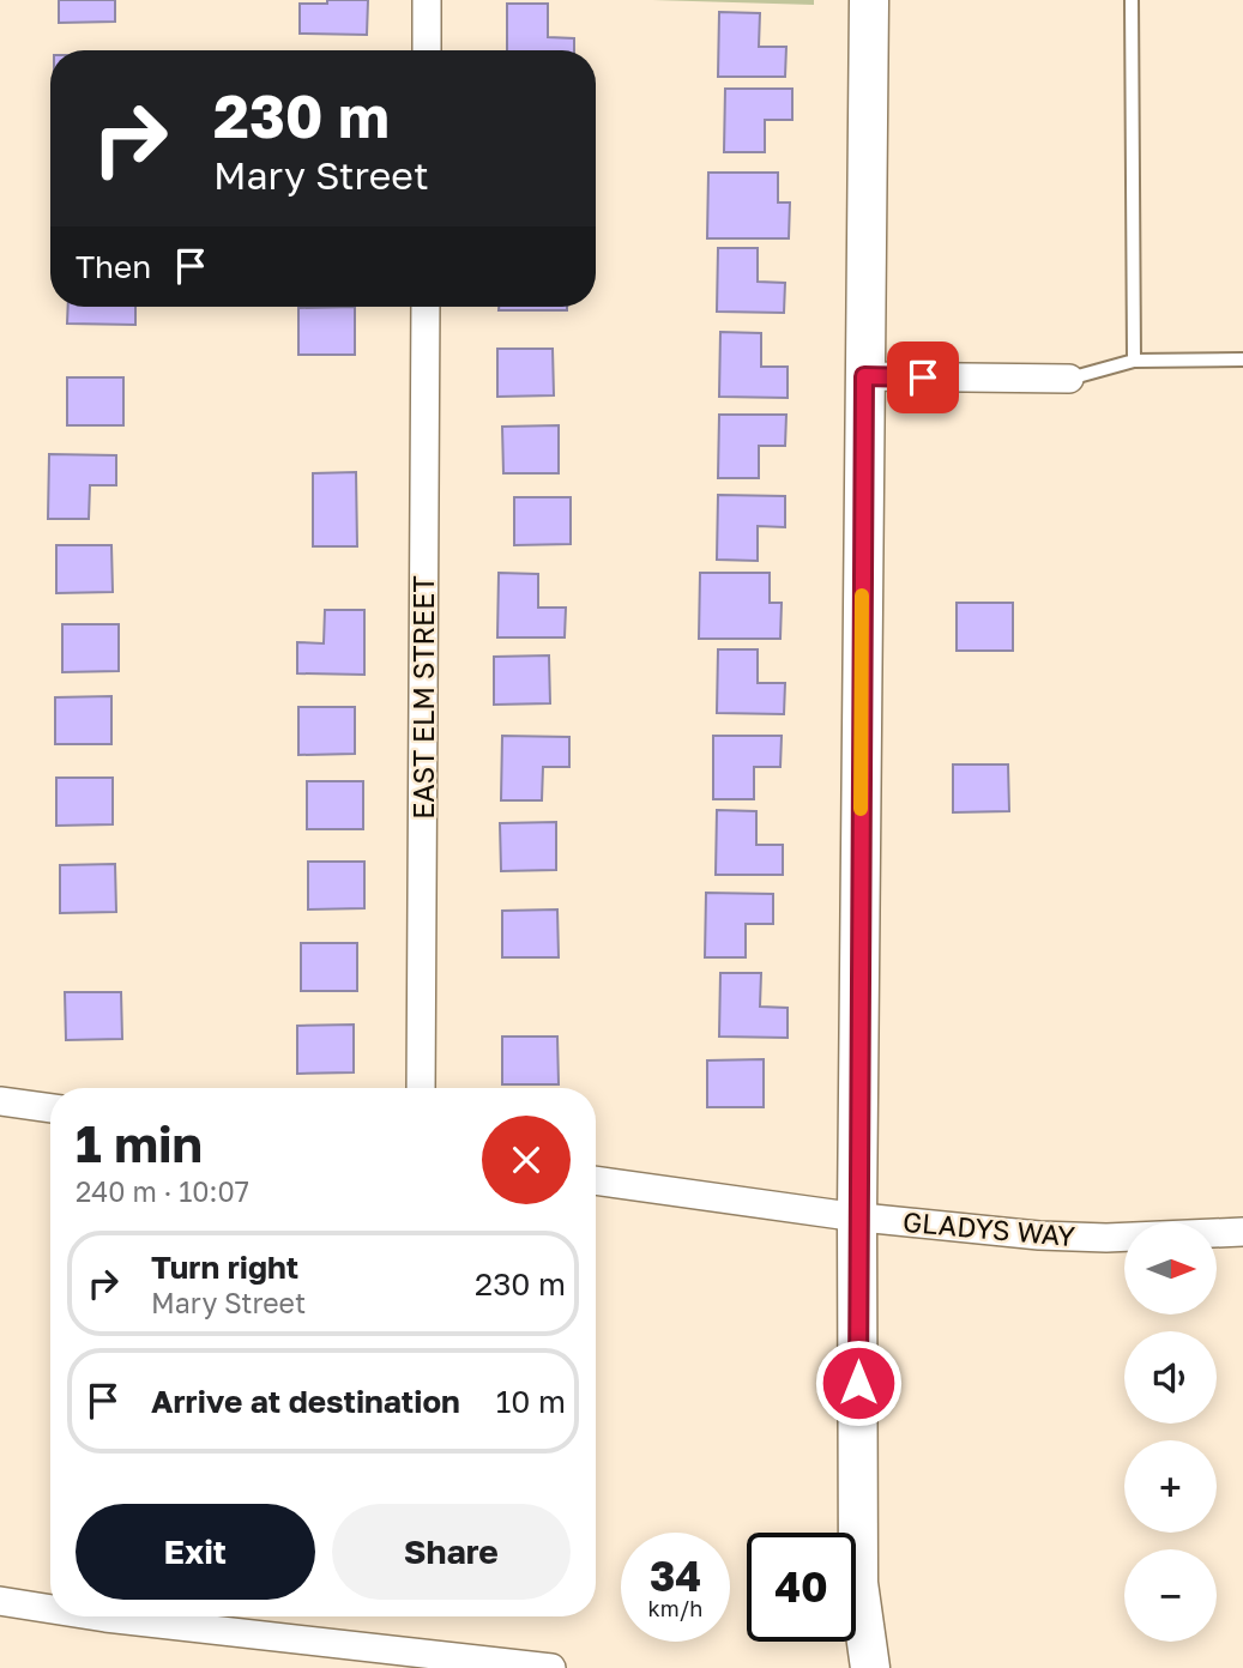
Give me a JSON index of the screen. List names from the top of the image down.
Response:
{
  "streets": {
    "street": ["EAST ELM STREET", "GLADYS WAY"]
  },
  "north": "right",
  "page": {
    "turn": ["230 m", "Mary Street"],
    "then": "Then",
    "heading": ["1 min", "240 m · 10:07"],
    "map_buttons": ["+", "−"],
    "list": [
      {
        "name": "Turn right",
        "note": "Mary Street",
        "value": "230 m"
      },
      {
        "name": "Arrive at destination",
        "value": "10 m"
      }
    ],
    "buttons": ["Exit", "Share"],
    "speed": "34 km/h",
    "limit": "40"
  }
}
